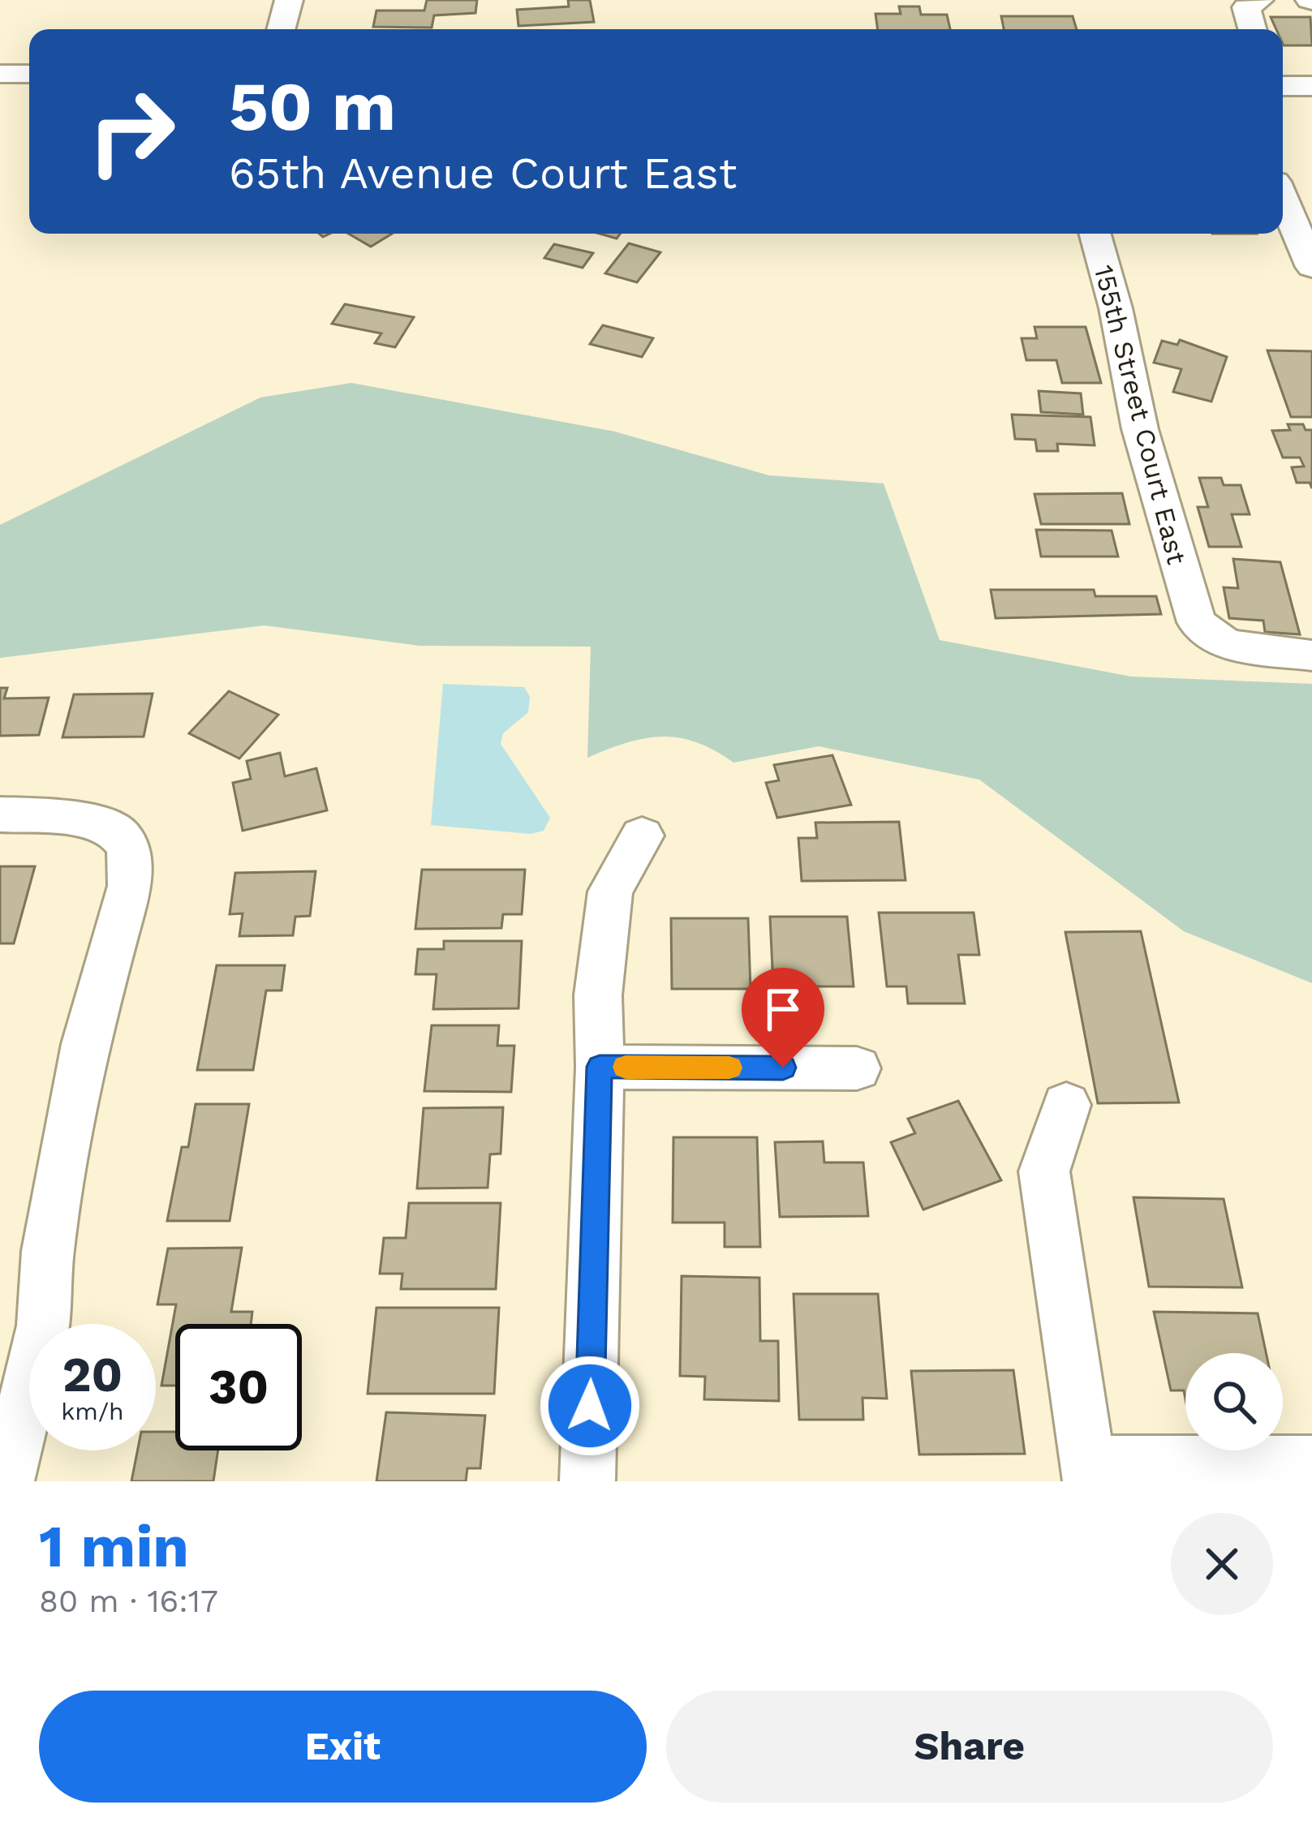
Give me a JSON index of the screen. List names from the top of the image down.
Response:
{
  "streets": {
    "street": ["155th Street Court East"]
  },
  "page": {
    "turn": ["50 m", "65th Avenue Court East"],
    "speed": "20 km/h",
    "limit": "30",
    "heading": ["1 min", "80 m · 16:17"],
    "buttons": ["Exit", "Share"]
  }
}
